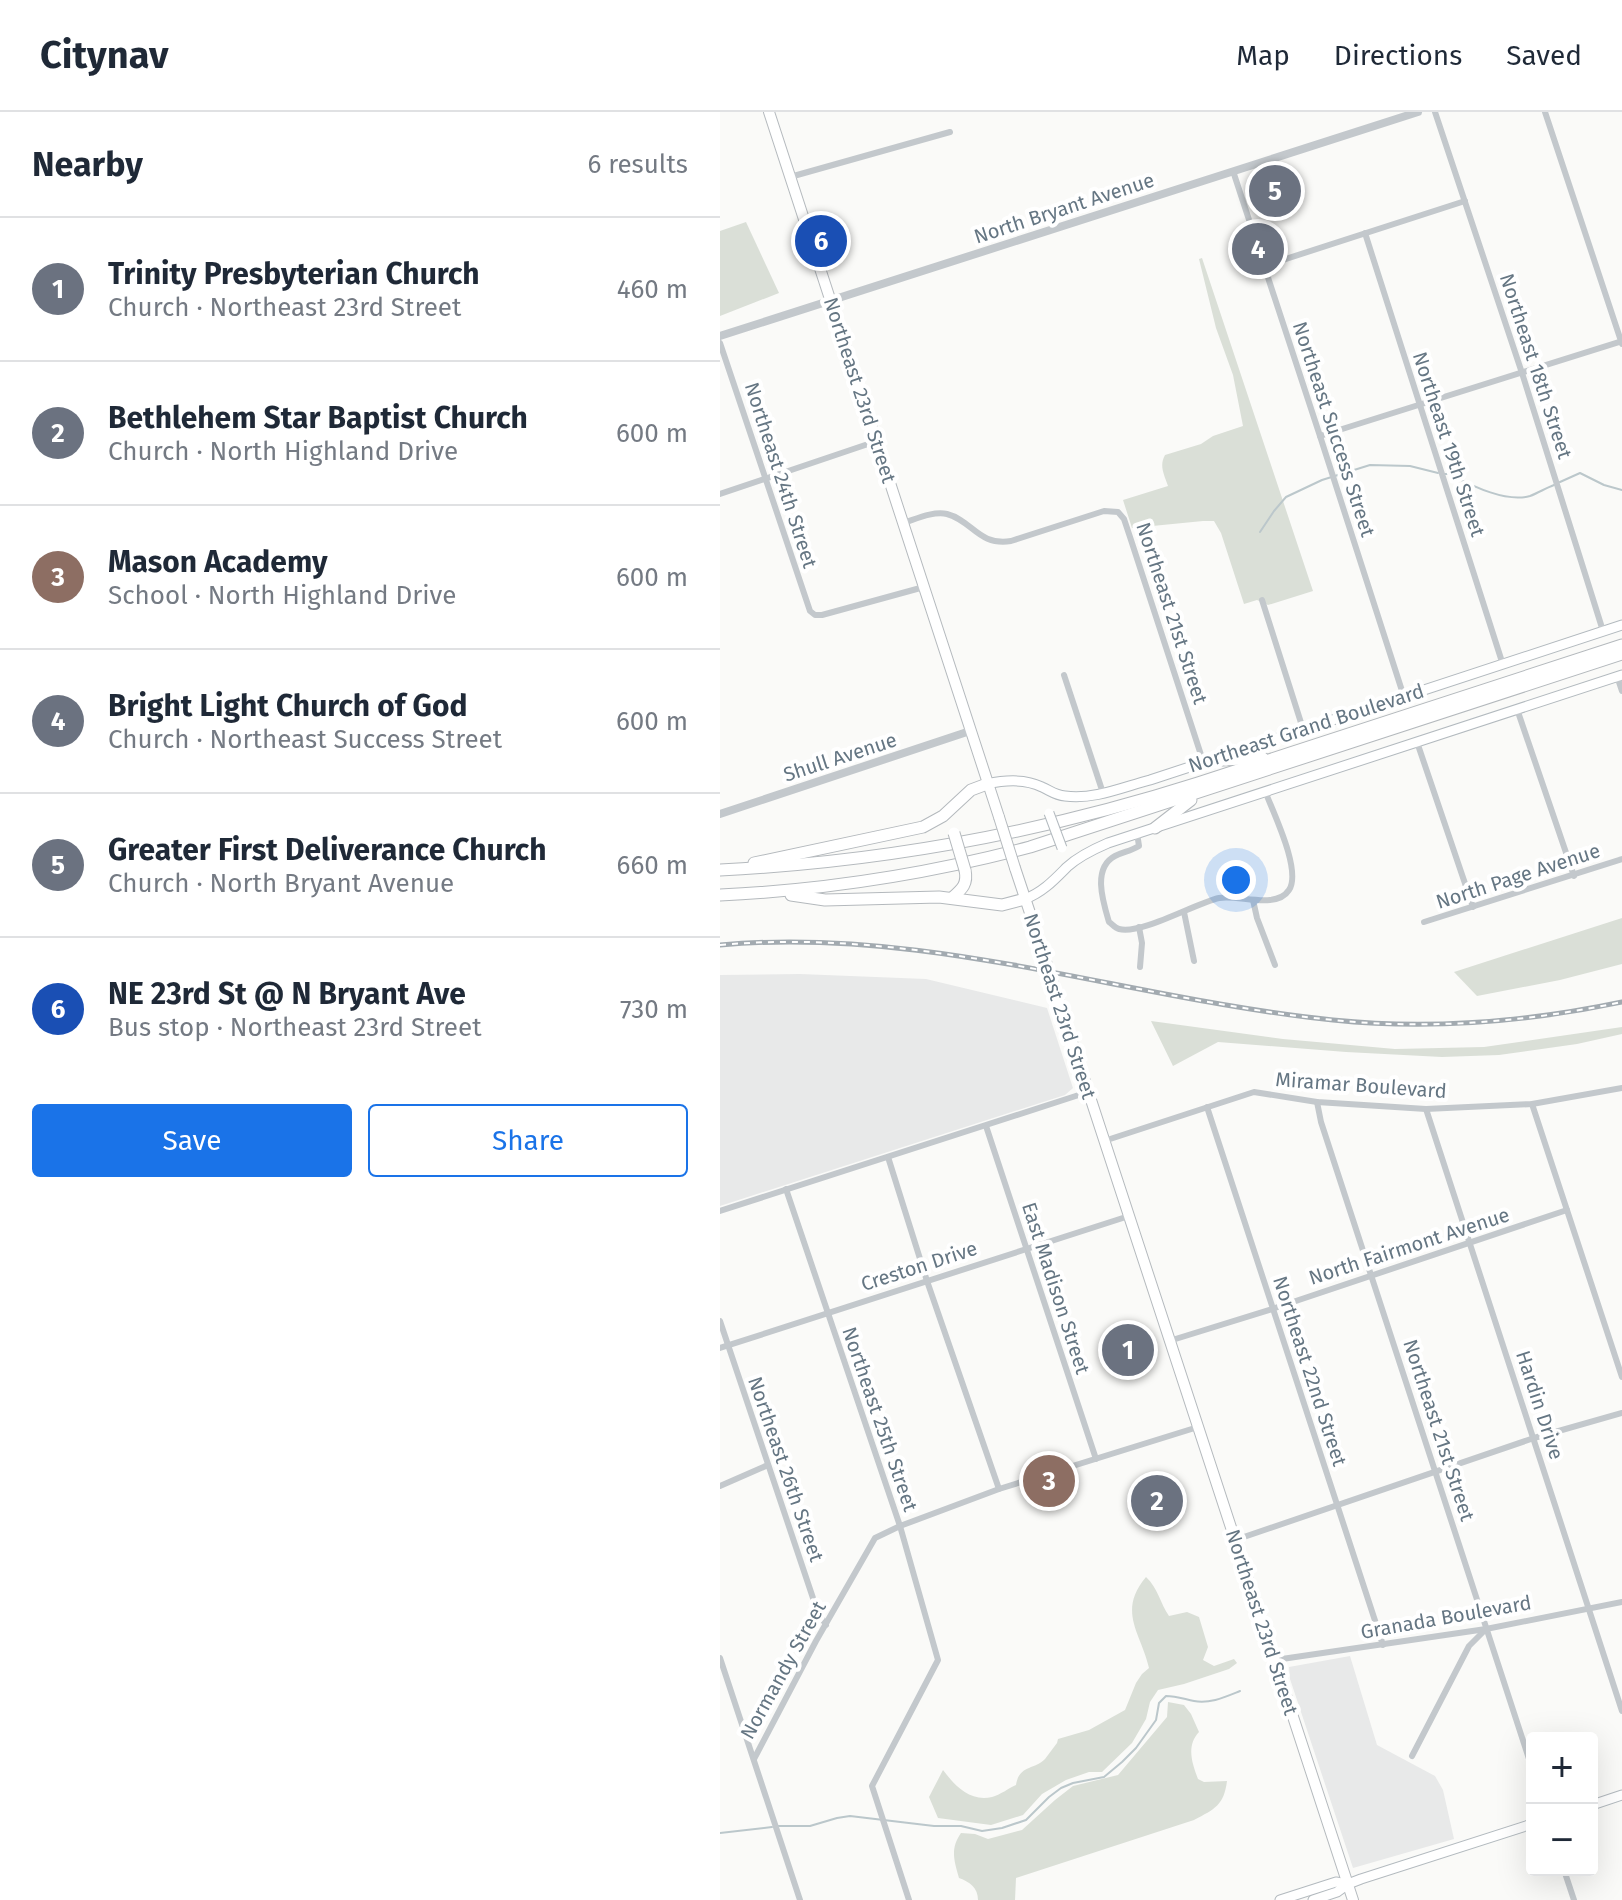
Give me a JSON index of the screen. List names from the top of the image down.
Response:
{
  "streets": {
    "main road": ["Northeast 23rd Street", "Northeast Grand Boulevard"],
    "street": [
      "North Bryant Avenue",
      "Northeast 18th Street",
      "Northeast Success Street",
      "Northeast 19th Street",
      "Northeast 24th Street",
      "Northeast 21st Street",
      "Shull Avenue",
      "North Page Avenue",
      "Miramar Boulevard",
      "North Fairmont Avenue",
      "Creston Drive",
      "East Madison Street",
      "Northeast 22nd Street",
      "Hardin Drive",
      "Northeast 25th Street",
      "Northeast 26th Street",
      "Granada Boulevard",
      "Normandy Street"
    ]
  },
  "crossings": [
    ["North Bryant Avenue", "Northeast 23rd Street"],
    ["North Bryant Avenue", "Northeast Success Street"],
    ["Northeast 18th Street", "Northeast Grand Boulevard"],
    ["Northeast 23rd Street", "Northeast 24th Street"],
    ["Northeast 23rd Street", "Northeast 21st Street"],
    ["Northeast 23rd Street", "Northeast Grand Boulevard"],
    ["Northeast 23rd Street", "Shull Avenue"],
    ["Northeast 23rd Street", "Miramar Boulevard"],
    ["Northeast 23rd Street", "North Fairmont Avenue"],
    ["Northeast 23rd Street", "Creston Drive"],
    ["Northeast 23rd Street", "Granada Boulevard"],
    ["Northeast 23rd Street", "Normandy Street"],
    ["Northeast Success Street", "Northeast Grand Boulevard"],
    ["Northeast 19th Street", "Northeast Grand Boulevard"],
    ["Northeast 21st Street", "Northeast Grand Boulevard"],
    ["Northeast 21st Street", "Miramar Boulevard"],
    ["Northeast 21st Street", "North Fairmont Avenue"],
    ["Northeast 21st Street", "Granada Boulevard"],
    ["Miramar Boulevard", "Northeast 22nd Street"],
    ["Miramar Boulevard", "Hardin Drive"],
    ["North Fairmont Avenue", "Northeast 22nd Street"],
    ["North Fairmont Avenue", "Hardin Drive"],
    ["Creston Drive", "East Madison Street"],
    ["Creston Drive", "Northeast 25th Street"],
    ["Creston Drive", "Northeast 26th Street"],
    ["East Madison Street", "Normandy Street"],
    ["Northeast 22nd Street", "Granada Boulevard"],
    ["Hardin Drive", "Granada Boulevard"],
    ["Northeast 25th Street", "Normandy Street"],
    ["Northeast 26th Street", "Normandy Street"]
  ],
  "page": {
    "header": "Citynav",
    "nav": ["Map", "Directions", "Saved"],
    "heading": ["Nearby", "6 results"],
    "pins": [
      "5",
      "6",
      "4",
      "1",
      "3",
      "2"
    ],
    "list": [
      {
        "mark": "1",
        "name": "Trinity Presbyterian Church",
        "note": "Church · Northeast 23rd Street",
        "value": "460 m"
      },
      {
        "mark": "2",
        "name": "Bethlehem Star Baptist Church",
        "note": "Church · North Highland Drive",
        "value": "600 m"
      },
      {
        "mark": "3",
        "name": "Mason Academy",
        "note": "School · North Highland Drive",
        "value": "600 m"
      },
      {
        "mark": "4",
        "name": "Bright Light Church of God",
        "note": "Church · Northeast Success Street",
        "value": "600 m"
      },
      {
        "mark": "5",
        "name": "Greater First Deliverance Church",
        "note": "Church · North Bryant Avenue",
        "value": "660 m"
      },
      {
        "mark": "6",
        "name": "NE 23rd St @ N Bryant Ave",
        "note": "Bus stop · Northeast 23rd Street",
        "value": "730 m"
      }
    ],
    "buttons": ["Save", "Share"],
    "map_buttons": ["+", "−"]
  }
}
